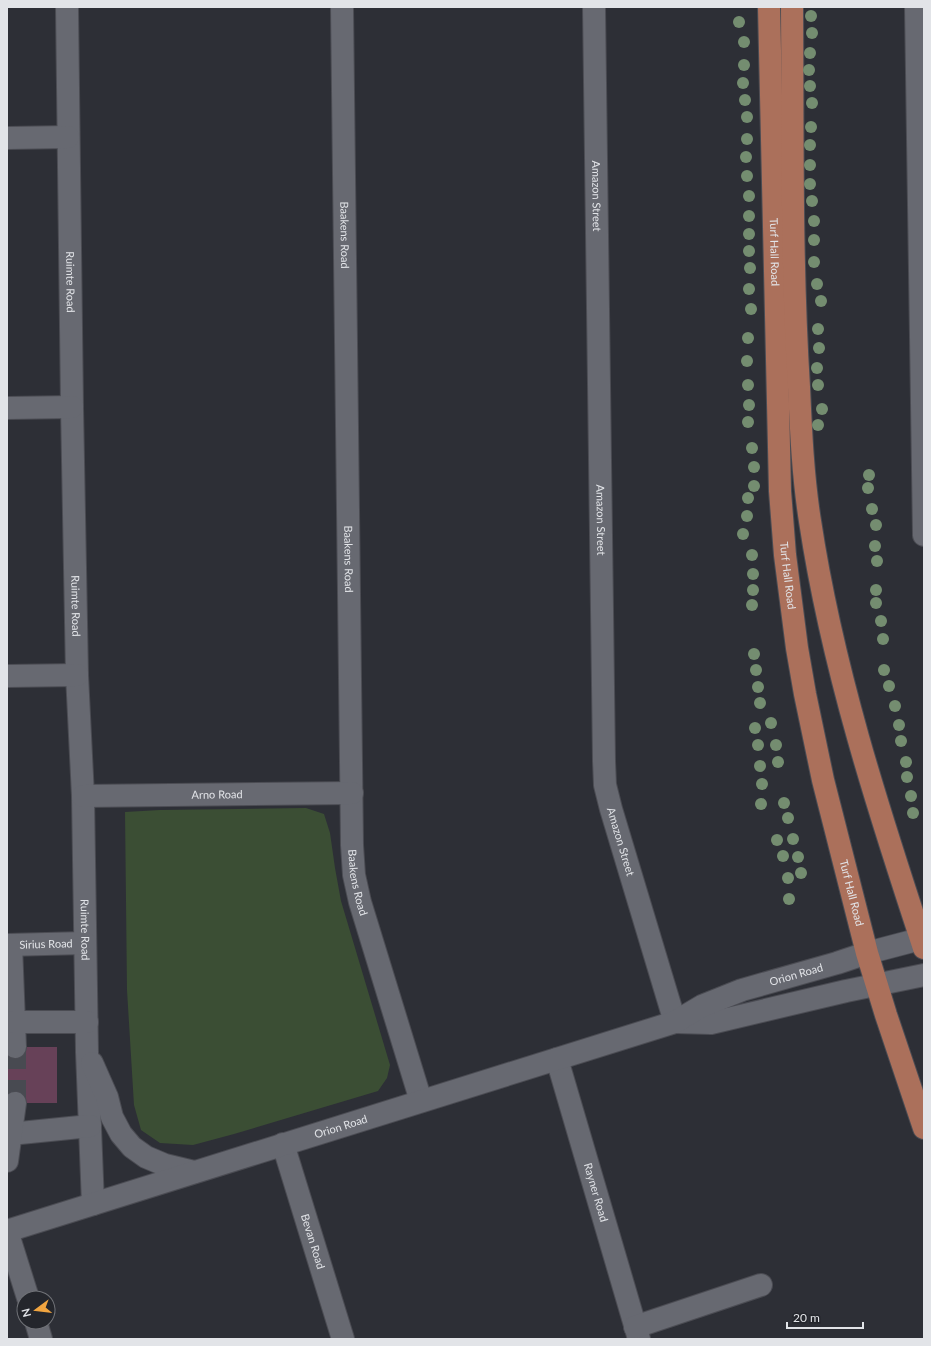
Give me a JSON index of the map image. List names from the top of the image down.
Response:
{
  "streets": {
    "main road": ["Turf Hall Road"],
    "street": [
      "Amazon Street",
      "Baakens Road",
      "Ruimte Road",
      "Arno Road",
      "Sirius Road",
      "Orion Road",
      "Rayner Road",
      "Bevan Road"
    ]
  },
  "crossings": [
    ["Amazon Street", "Orion Road"],
    ["Baakens Road", "Arno Road"],
    ["Baakens Road", "Orion Road"],
    ["Turf Hall Road", "Orion Road"],
    ["Ruimte Road", "Arno Road"],
    ["Ruimte Road", "Sirius Road"],
    ["Ruimte Road", "Orion Road"],
    ["Orion Road", "Rayner Road"],
    ["Orion Road", "Bevan Road"]
  ],
  "scale_bar": "20 m",
  "north": "left"
}
